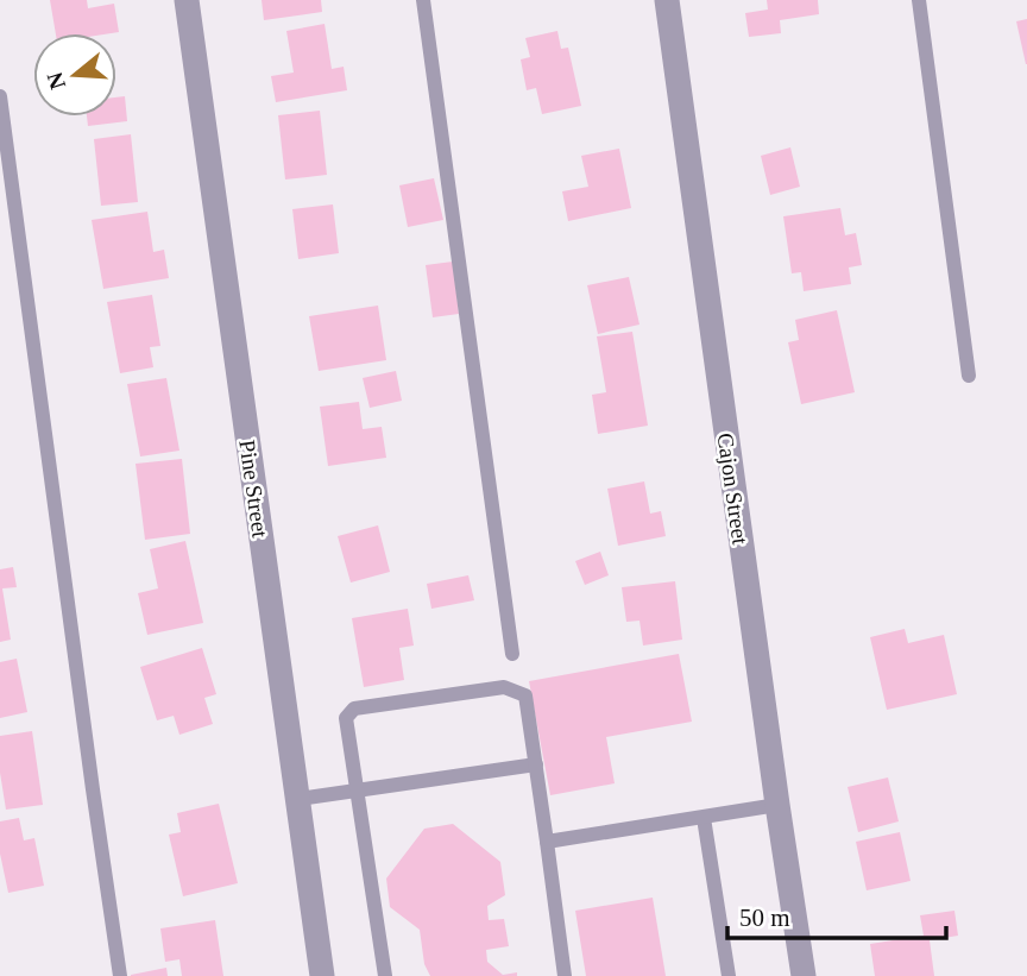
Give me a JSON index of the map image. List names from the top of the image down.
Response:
{
  "streets": {
    "street": ["Pine Street", "Cajon Street"]
  },
  "scale_bar": "50 m",
  "north": "left"
}
